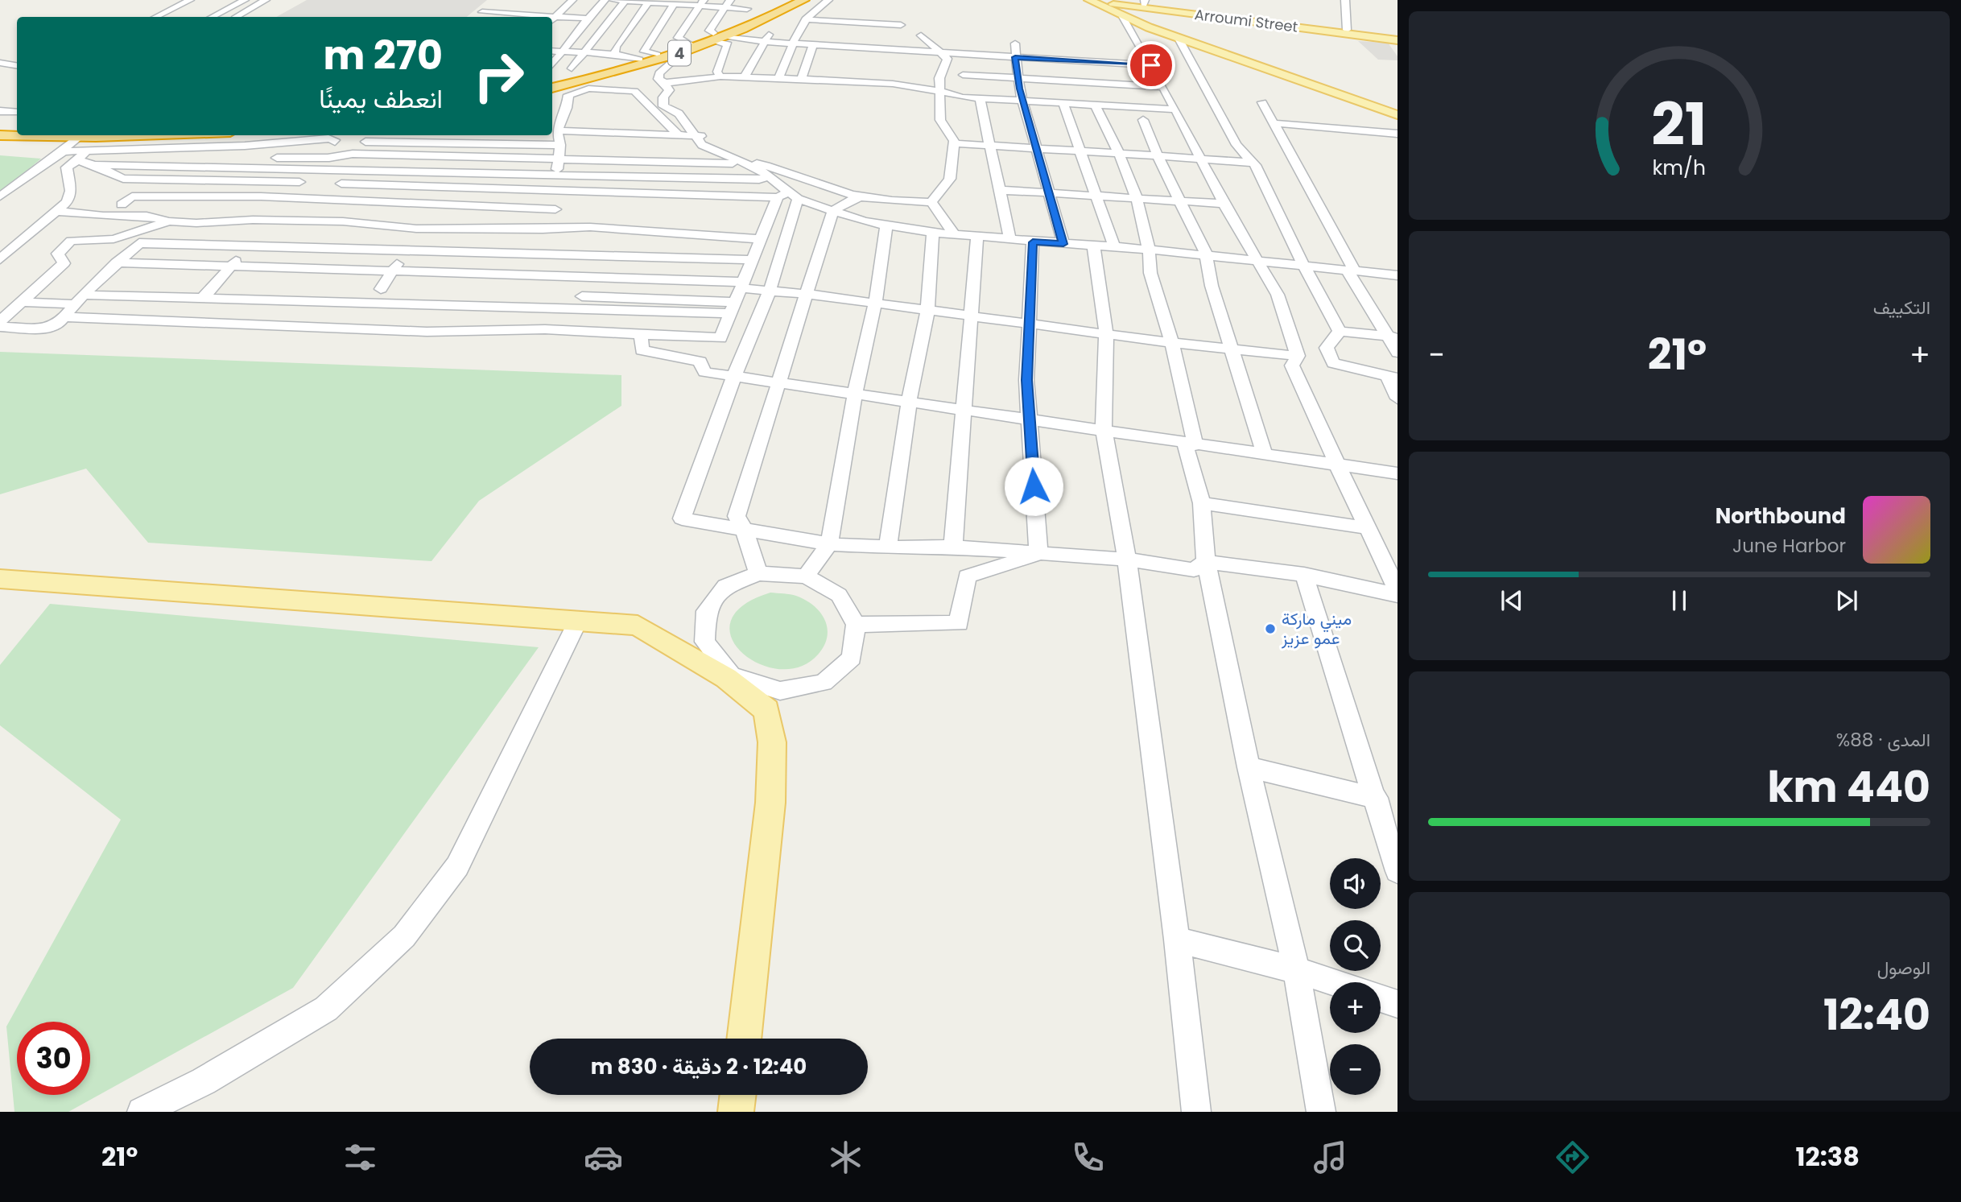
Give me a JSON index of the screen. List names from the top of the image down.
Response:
{
  "streets": {
    "highway": ["4"],
    "main road": ["Arroumi Street"]
  },
  "places": ["ميني ماركة عمو عزيز"],
  "page": {
    "turn": ["270 m", "انعطف يمينًا"],
    "tile": [
      "التكييف",
      ["المدى · 88%", "440 km"],
      ["الوصول", "12:40"]
    ],
    "heat": ["−", "21°", "+"],
    "song": ["Northbound", "June Harbor"],
    "map_buttons": ["+", "−"],
    "limit": "30",
    "trip": "12:40 · 2 دقيقة · 830 m",
    "tabs": ["12:38", "21°"],
    "gauge": ["21", "km/h"]
  }
}
